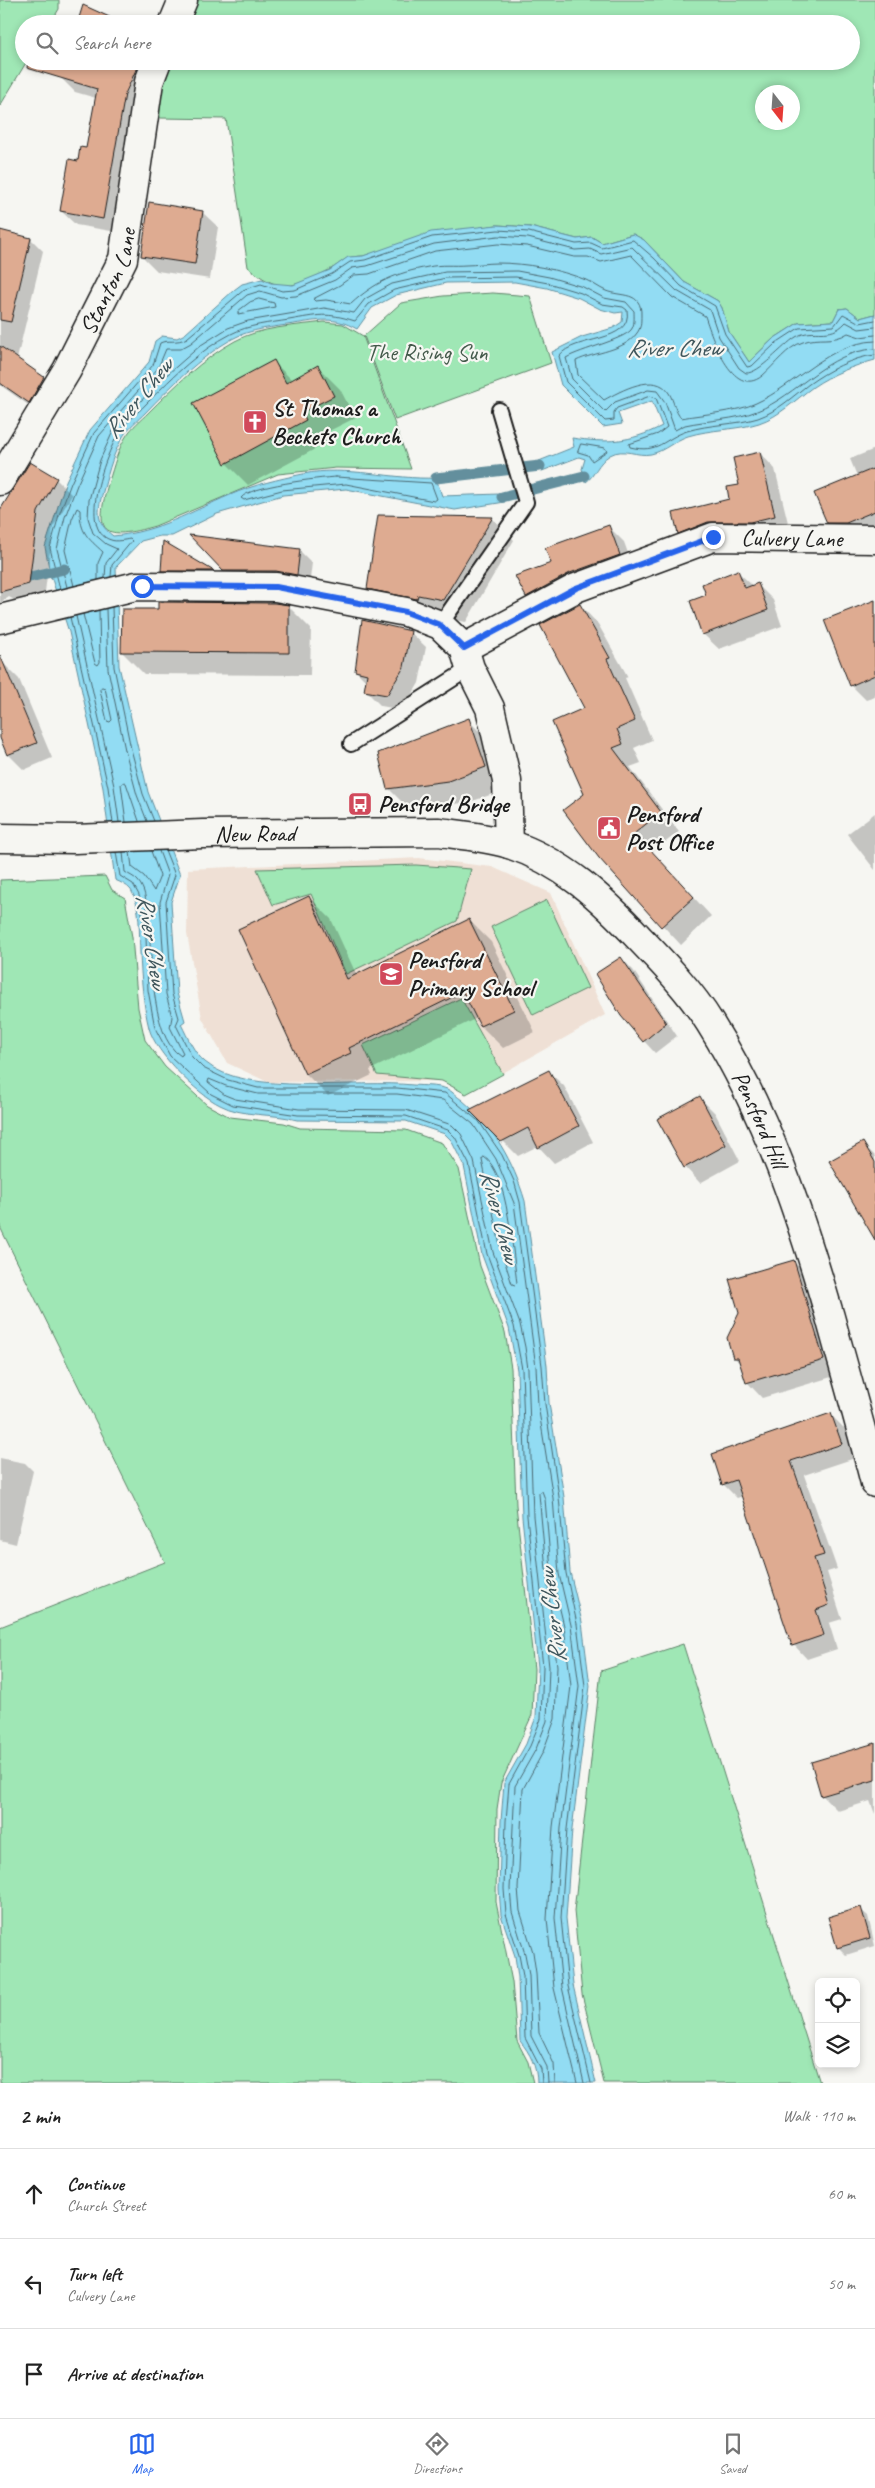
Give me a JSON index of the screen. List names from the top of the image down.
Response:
{
  "streets": {
    "main road": [
      "Stanton Lane",
      "Culvery Lane",
      "New Road",
      "Pensford Hill"
    ]
  },
  "crossings": [
    ["New Road", "Pensford Hill"]
  ],
  "water": ["River Chew"],
  "parks": ["The Rising Sun"],
  "places": {
    "church": ["St Thomas a Beckets Church"],
    "bus stop": ["Pensford Bridge"],
    "public building": ["Pensford Post Office"],
    "school or university": ["Pensford Primary School"]
  },
  "north": "bottom",
  "page": {
    "search": "Search here",
    "heading": ["2 min", "Walk · 110 m"],
    "list": [
      ["Continue", "Church Street", "60 m"],
      ["Turn left", "Culvery Lane", "50 m"],
      "Arrive at destination"
    ],
    "nav": ["Map", "Directions", "Saved"]
  }
}
